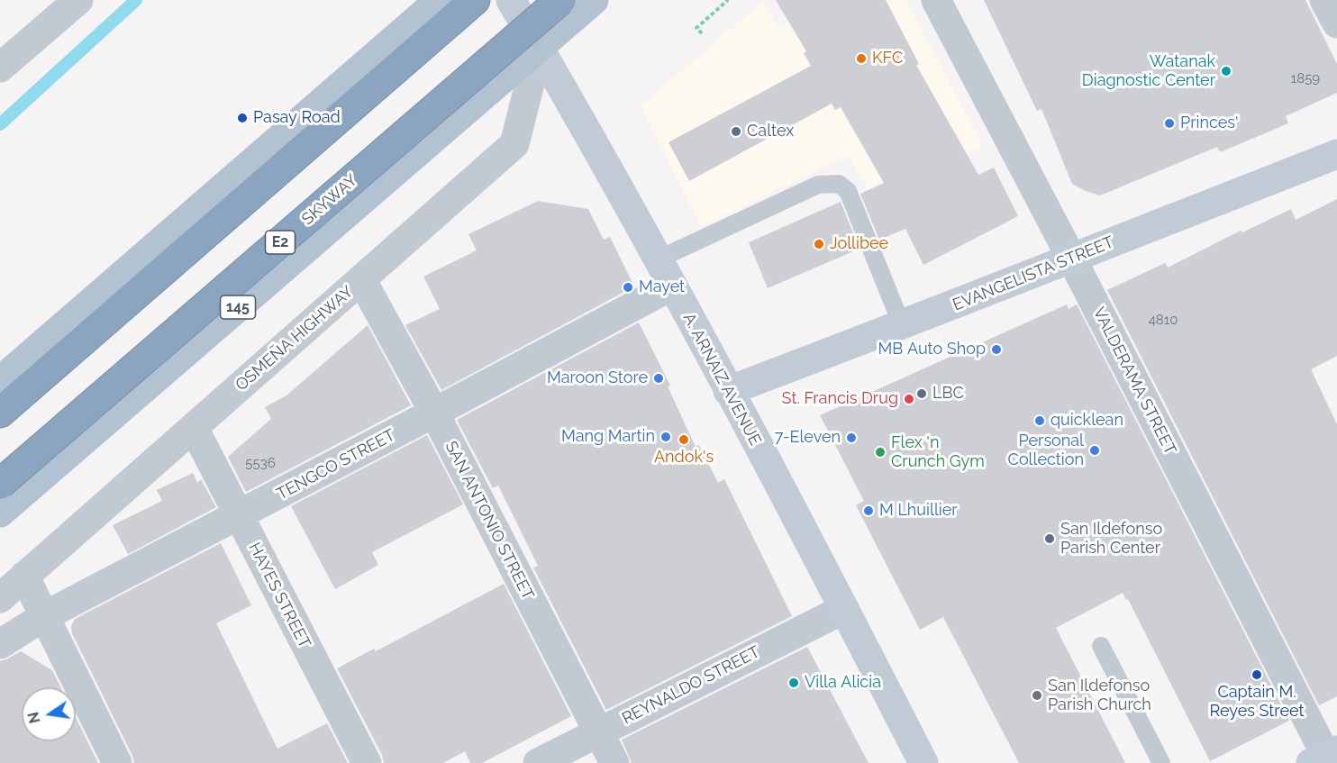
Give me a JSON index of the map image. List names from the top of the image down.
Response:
{
  "streets": {
    "highway": ["SKYWAY", "E2"],
    "main road": ["EVANGELISTA STREET", "145", "A. ARNAIZ AVENUE"],
    "street": [
      "OSMEÑA HIGHWAY",
      "VALDERAMA STREET",
      "TENGCO STREET",
      "SAN ANTONIO STREET",
      "HAYES STREET",
      "REYNALDO STREET"
    ]
  },
  "crossings": [
    ["EVANGELISTA STREET", "A. ARNAIZ AVENUE"],
    ["EVANGELISTA STREET", "VALDERAMA STREET"],
    ["145", "OSMEÑA HIGHWAY"],
    ["145", "A. ARNAIZ AVENUE"],
    ["OSMEÑA HIGHWAY", "A. ARNAIZ AVENUE"],
    ["OSMEÑA HIGHWAY", "SAN ANTONIO STREET"],
    ["OSMEÑA HIGHWAY", "HAYES STREET"],
    ["A. ARNAIZ AVENUE", "TENGCO STREET"],
    ["A. ARNAIZ AVENUE", "REYNALDO STREET"],
    ["TENGCO STREET", "SAN ANTONIO STREET"],
    ["TENGCO STREET", "HAYES STREET"],
    ["SAN ANTONIO STREET", "REYNALDO STREET"]
  ],
  "places": [
    "KFC",
    "Watanak Diagnostic Center",
    "Pasay Road",
    "Princes'",
    "Caltex",
    "Jollibee",
    "Mayet",
    "MB Auto Shop",
    "Maroon Store",
    "LBC",
    "St. Francis Drug",
    "quicklean",
    "Mang Martin",
    "7-Eleven",
    "Andok's",
    "Personal Collection",
    "Flex 'n Crunch Gym",
    "M Lhuillier",
    "San Ildefonso Parish Center",
    "Captain M. Reyes Street",
    "Villa Alicia",
    "San Ildefonso Parish Church"
  ],
  "house_numbers": ["1859", "4810", "5536"],
  "north": "left"
}
